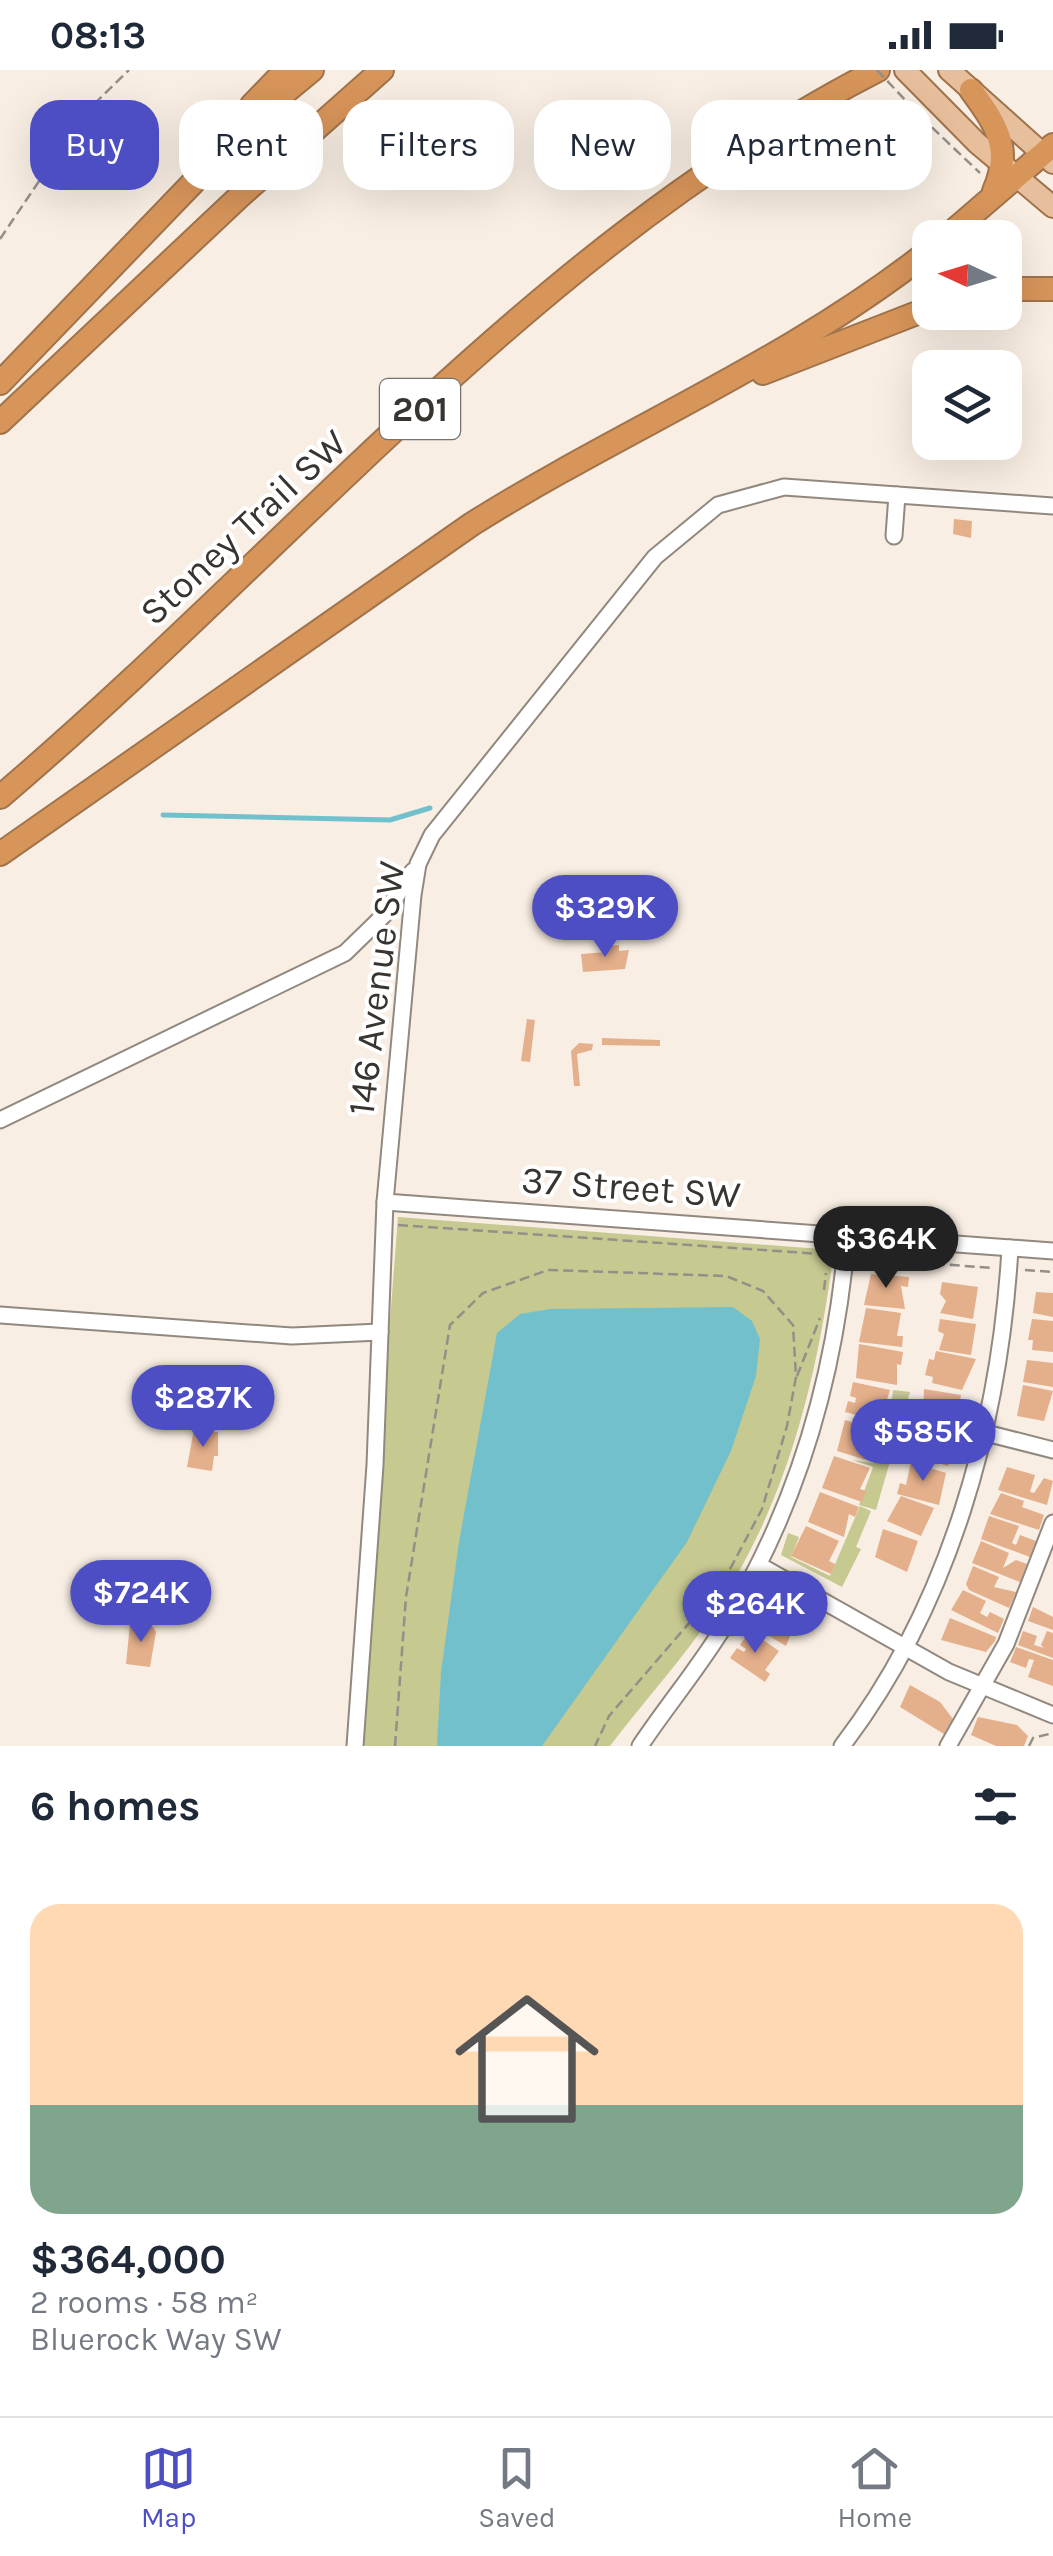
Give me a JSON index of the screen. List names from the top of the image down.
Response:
{
  "streets": {
    "highway": ["201", "Stoney Trail SW"],
    "street": ["146 Avenue SW", "37 Street SW"]
  },
  "crossings": [
    ["146 Avenue SW", "37 Street SW"]
  ],
  "north": "left",
  "page": {
    "status": "08:13",
    "chip": [
      "Buy",
      "Rent",
      "Filters",
      "New",
      "Apartment"
    ],
    "price": [
      "$329K",
      "$364K",
      "$287K",
      "$585K",
      "$724K",
      "$264K"
    ],
    "heading": "6 homes",
    "list": [
      {
        "name": "$364,000",
        "note": "2 rooms · 58 m² · Bluerock Way SW"
      }
    ],
    "tabs": ["Map", "Saved", "Home"]
  }
}
